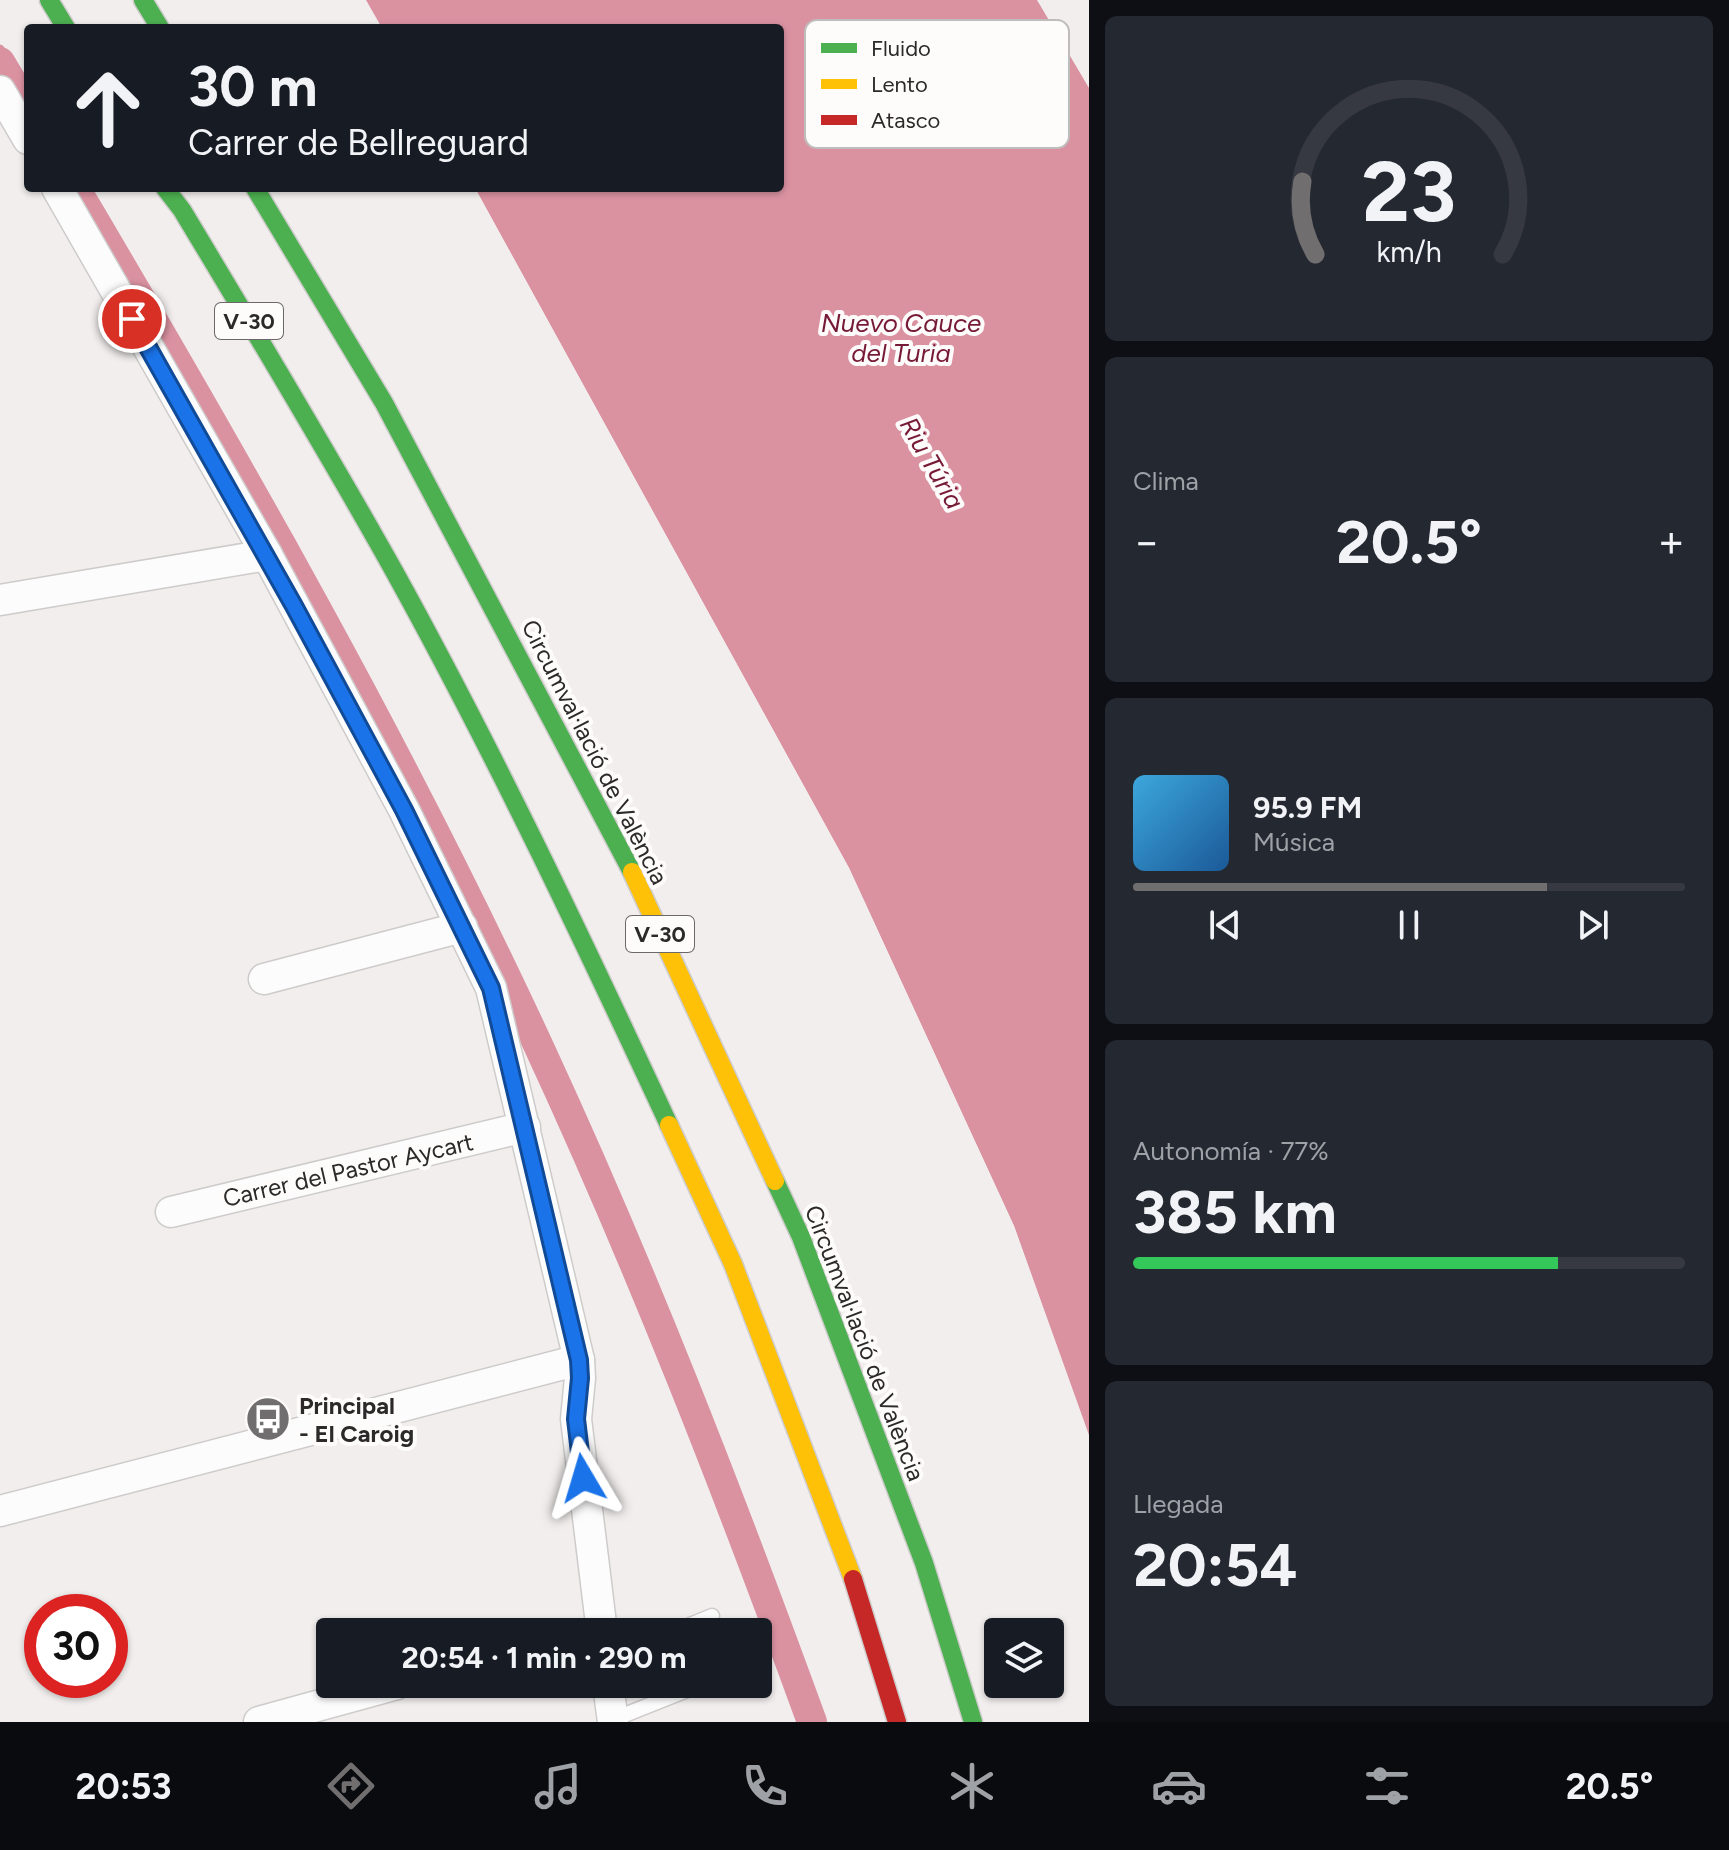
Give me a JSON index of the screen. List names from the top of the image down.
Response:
{
  "streets": {
    "highway": ["V-30", "Circumval·lació de València"],
    "street": ["Carrer del Pastor Aycart"]
  },
  "water": ["Nuevo Cauce del Turia", "Riu Túria"],
  "places": {
    "bus stop": ["Principal - El Caroig"]
  },
  "legend": ["Fluido", "Lento", "Atasco"],
  "page": {
    "turn": ["30 m", "Carrer de Bellreguard"],
    "tile": [
      "Clima",
      ["Autonomía · 77%", "385 km"],
      ["Llegada", "20:54"]
    ],
    "heat": ["−", "20.5°", "+"],
    "song": ["95.9 FM", "Música"],
    "limit": "30",
    "trip": "20:54 · 1 min · 290 m",
    "tabs": ["20:53", "20.5°"],
    "gauge": ["23", "km/h"]
  }
}
